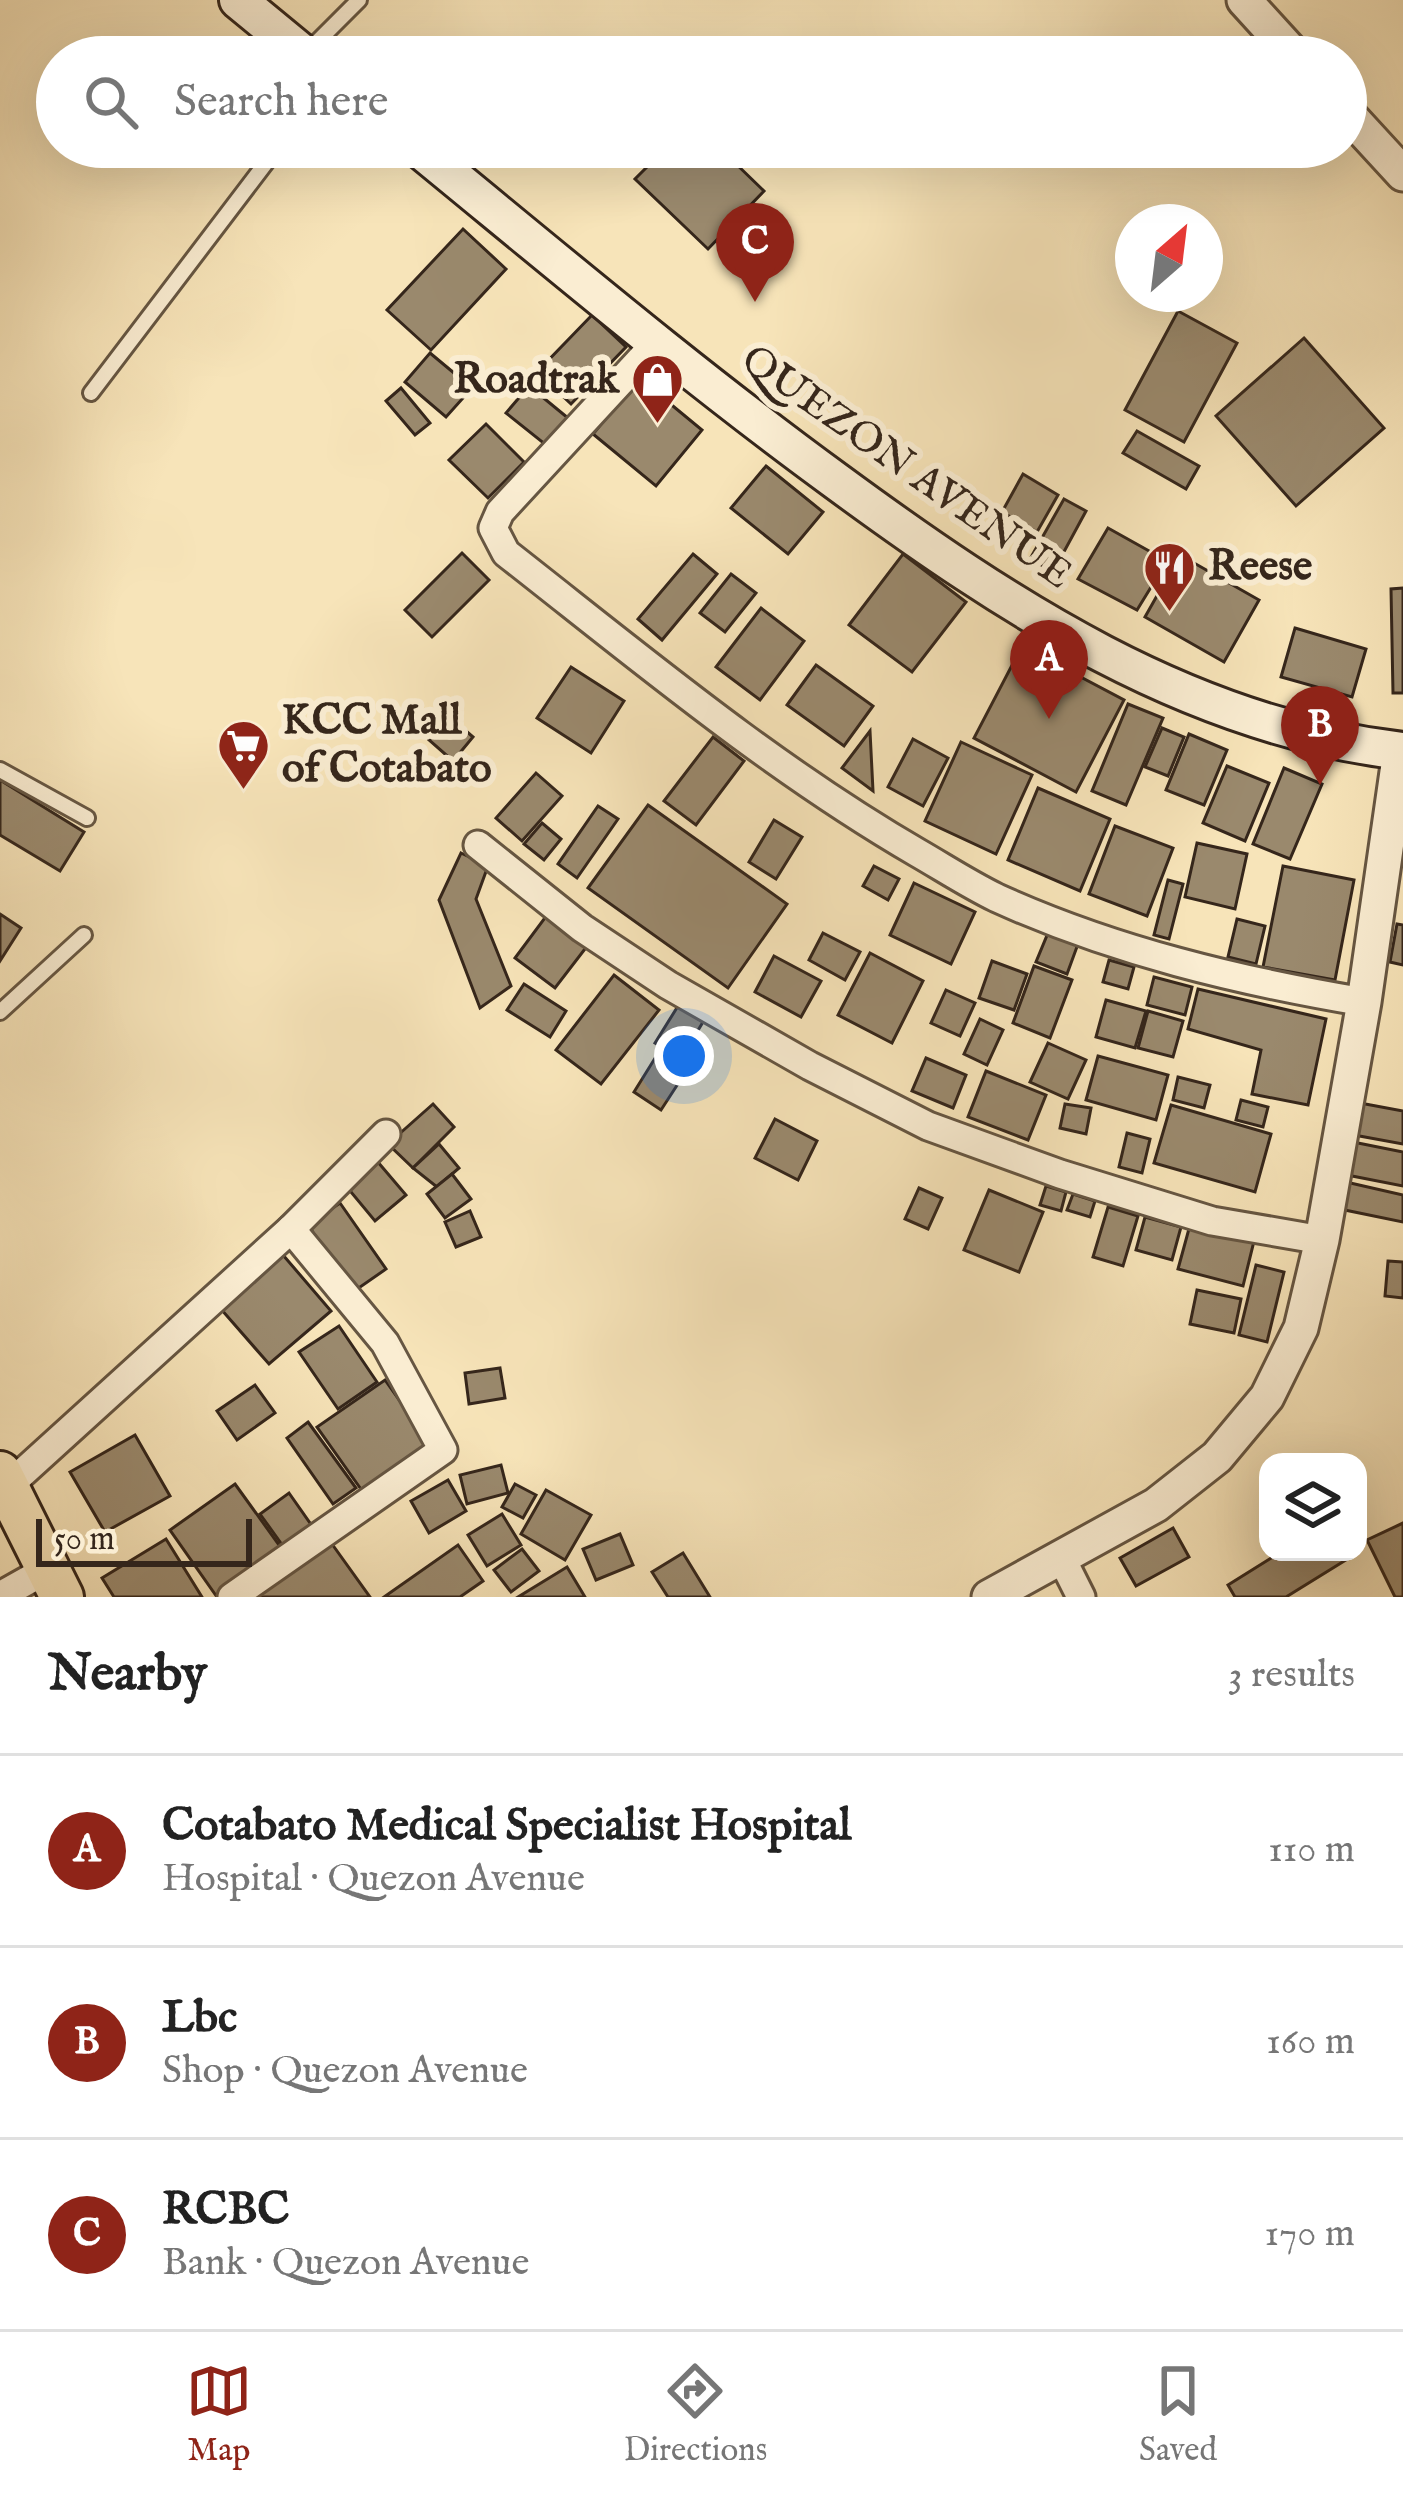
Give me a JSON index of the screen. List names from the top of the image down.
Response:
{
  "streets": {
    "main road": ["QUEZON AVENUE"]
  },
  "places": {
    "shop": ["Roadtrak"],
    "restaurant": ["Reese"],
    "supermarket": ["KCC Mall of Cotabato"]
  },
  "scale_bar": "50 m",
  "north": "top right",
  "page": {
    "search": "Search here",
    "pins": ["C", "A", "B"],
    "scale": "50 m",
    "heading": ["Nearby", "3 results"],
    "list": [
      {
        "mark": "A",
        "name": "Cotabato Medical Specialist Hospital",
        "note": "Hospital · Quezon Avenue",
        "value": "110 m"
      },
      {
        "mark": "B",
        "name": "Lbc",
        "note": "Shop · Quezon Avenue",
        "value": "160 m"
      },
      {
        "mark": "C",
        "name": "RCBC",
        "note": "Bank · Quezon Avenue",
        "value": "170 m"
      }
    ],
    "nav": ["Map", "Directions", "Saved"]
  }
}
